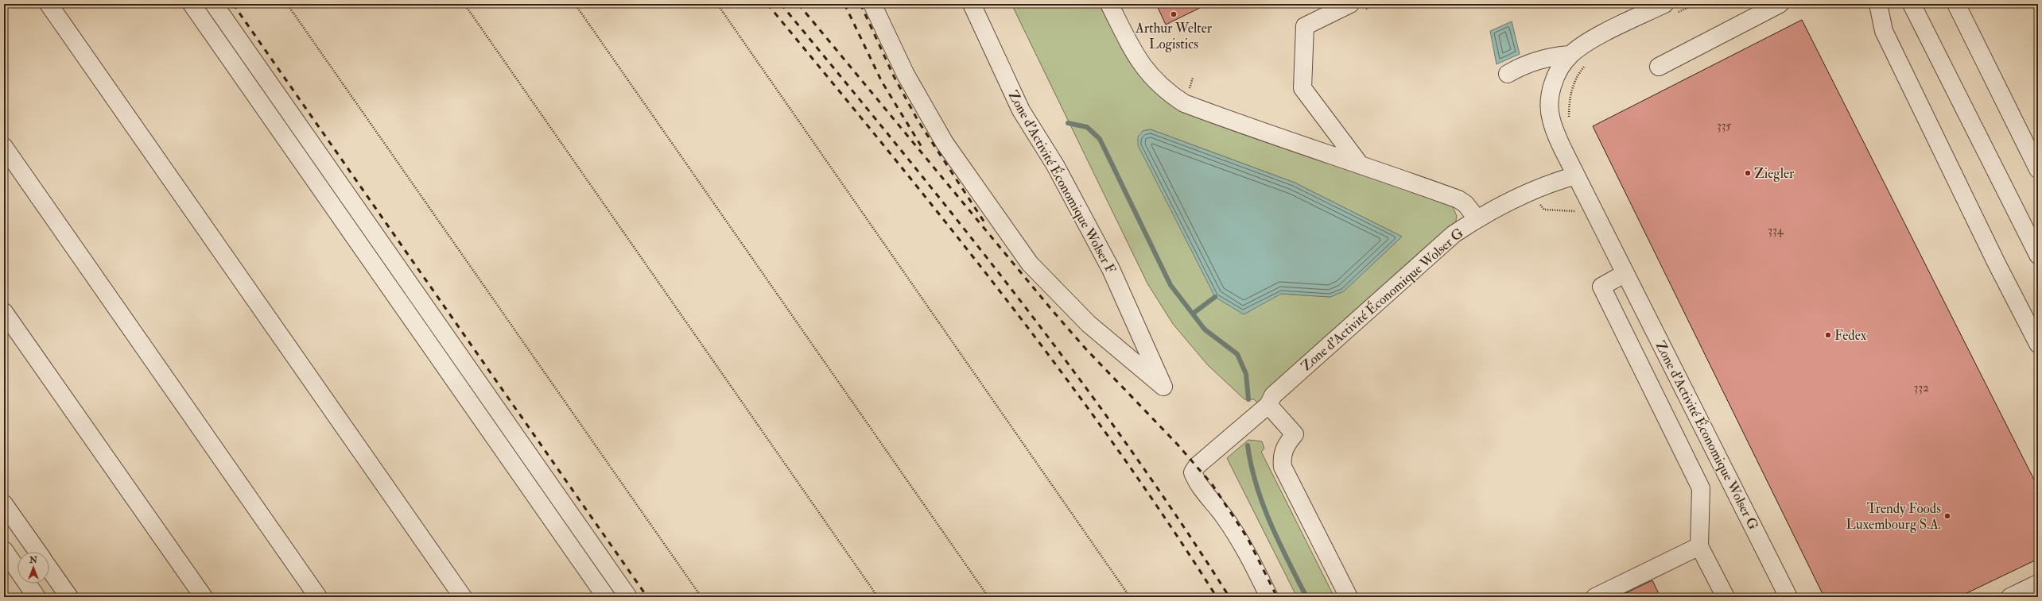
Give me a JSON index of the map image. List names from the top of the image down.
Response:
{
  "streets": {
    "lane": ["Zone d'Activité Économique Wolser F", "Zone d'Activité Économique Wolser G"]
  },
  "places": [
    "Arthur Welter Logistics",
    "Ziegler",
    "Fedex",
    "Trendy Foods Luxembourg S.A."
  ],
  "house_numbers": ["335", "334", "332"],
  "north": "top"
}
